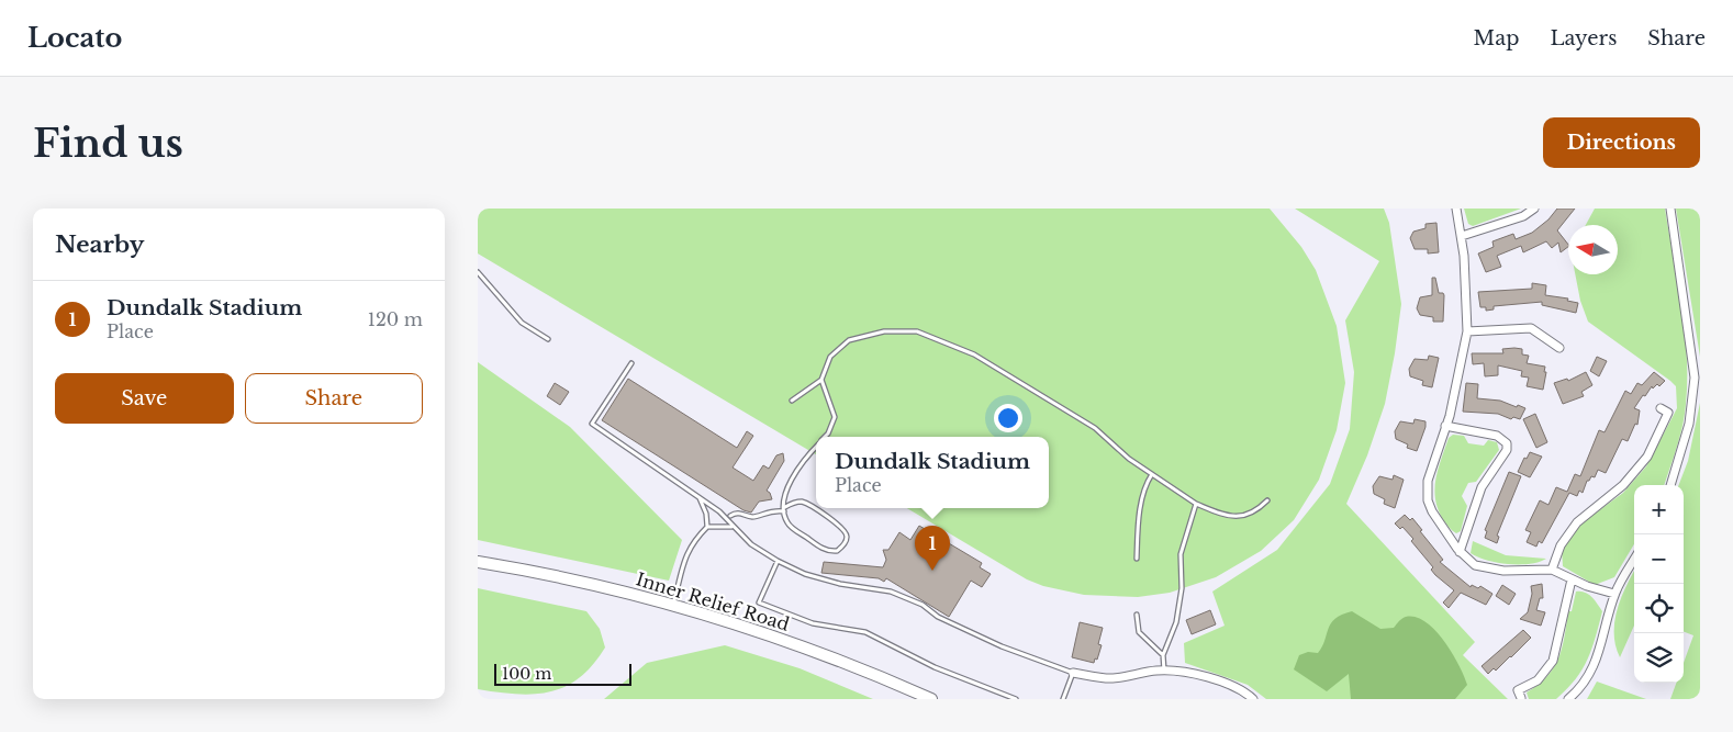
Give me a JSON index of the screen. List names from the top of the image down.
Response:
{
  "streets": {
    "main road": ["Inner Relief Road"]
  },
  "scale_bar": "100 m",
  "north": "left",
  "page": {
    "header": "Locato",
    "nav": ["Map", "Layers", "Share"],
    "buttons": [
      "Directions",
      ["Save", "Share"]
    ],
    "title": "Find us",
    "heading": "Nearby",
    "list": [
      {
        "mark": "1",
        "name": "Dundalk Stadium",
        "note": "Place",
        "value": "120 m"
      }
    ],
    "popup": ["Dundalk Stadium", "Place"],
    "map_buttons": ["+", "−"],
    "pins": "1",
    "scale": "100 m"
  }
}
